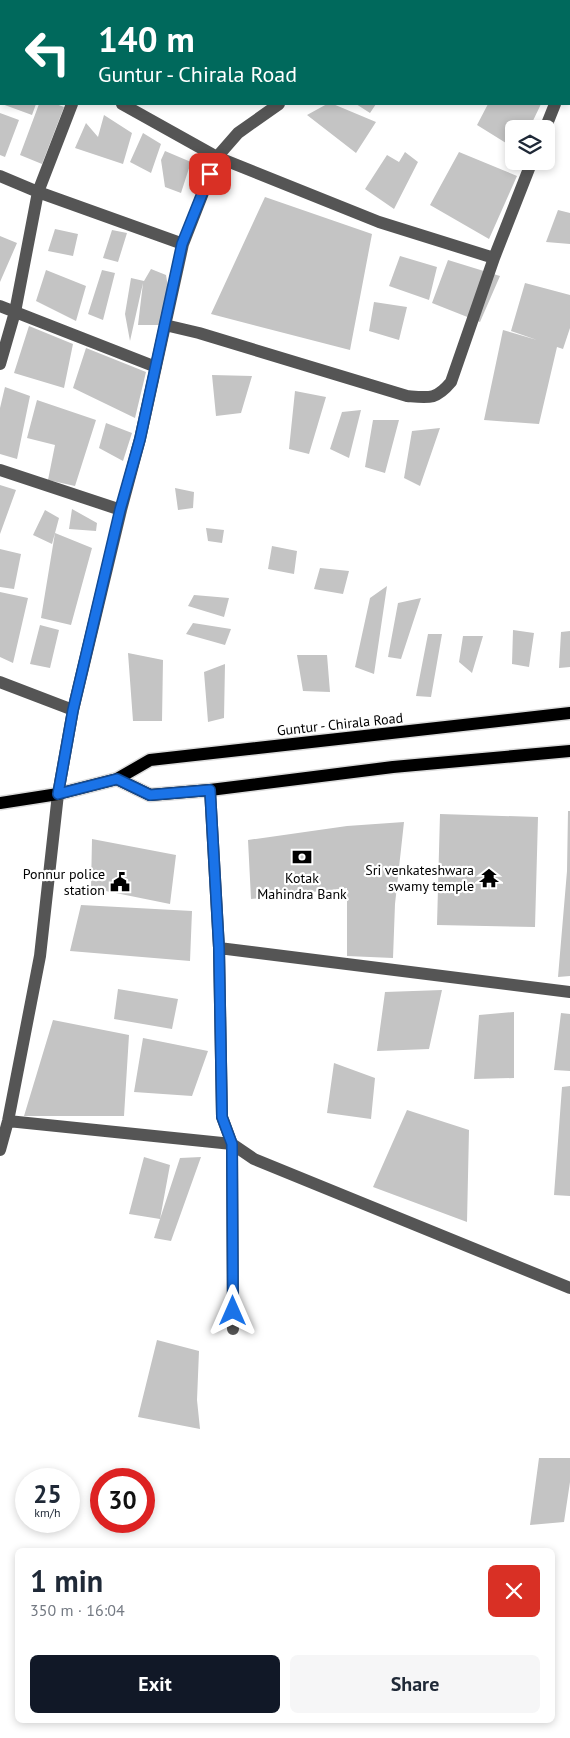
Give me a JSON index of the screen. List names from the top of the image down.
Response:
{
  "streets": {
    "main road": ["Guntur - Chirala Road"]
  },
  "places": {
    "bank": ["Kotak Mahindra Bank"],
    "temple": ["Sri venkateshwara swamy temple"],
    "public building": ["Ponnur police station"]
  },
  "page": {
    "turn": ["140 m", "Guntur - Chirala Road"],
    "speed": "25 km/h",
    "limit": "30",
    "heading": ["1 min", "350 m · 16:04"],
    "buttons": ["Exit", "Share"]
  }
}
